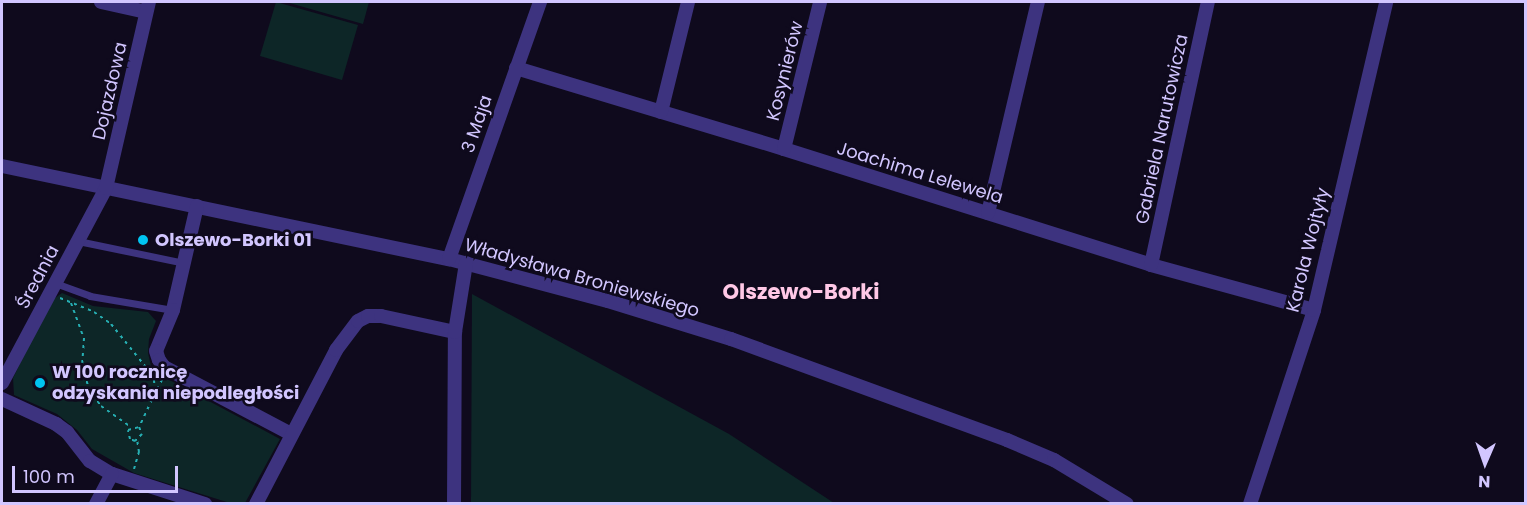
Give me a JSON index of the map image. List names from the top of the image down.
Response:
{
  "streets": {
    "street": [
      "Kosynierów",
      "Dojazdowa",
      "3 Maja",
      "Gabriela Narutowicza",
      "Joachima Lelewela",
      "Karola Wojtyły",
      "Średnia",
      "Władysława Broniewskiego"
    ]
  },
  "crossings": [
    ["Kosynierów", "Joachima Lelewela"],
    ["Dojazdowa", "Średnia"],
    ["Dojazdowa", "Władysława Broniewskiego"],
    ["3 Maja", "Joachima Lelewela"],
    ["3 Maja", "Władysława Broniewskiego"],
    ["Gabriela Narutowicza", "Joachima Lelewela"],
    ["Joachima Lelewela", "Karola Wojtyły"],
    ["Średnia", "Władysława Broniewskiego"]
  ],
  "districts": ["Olszewo-Borki"],
  "places": ["Olszewo-Borki 01", "W 100 rocznicę odzyskania niepodległości"],
  "scale_bar": "100 m",
  "north": "bottom"
}
